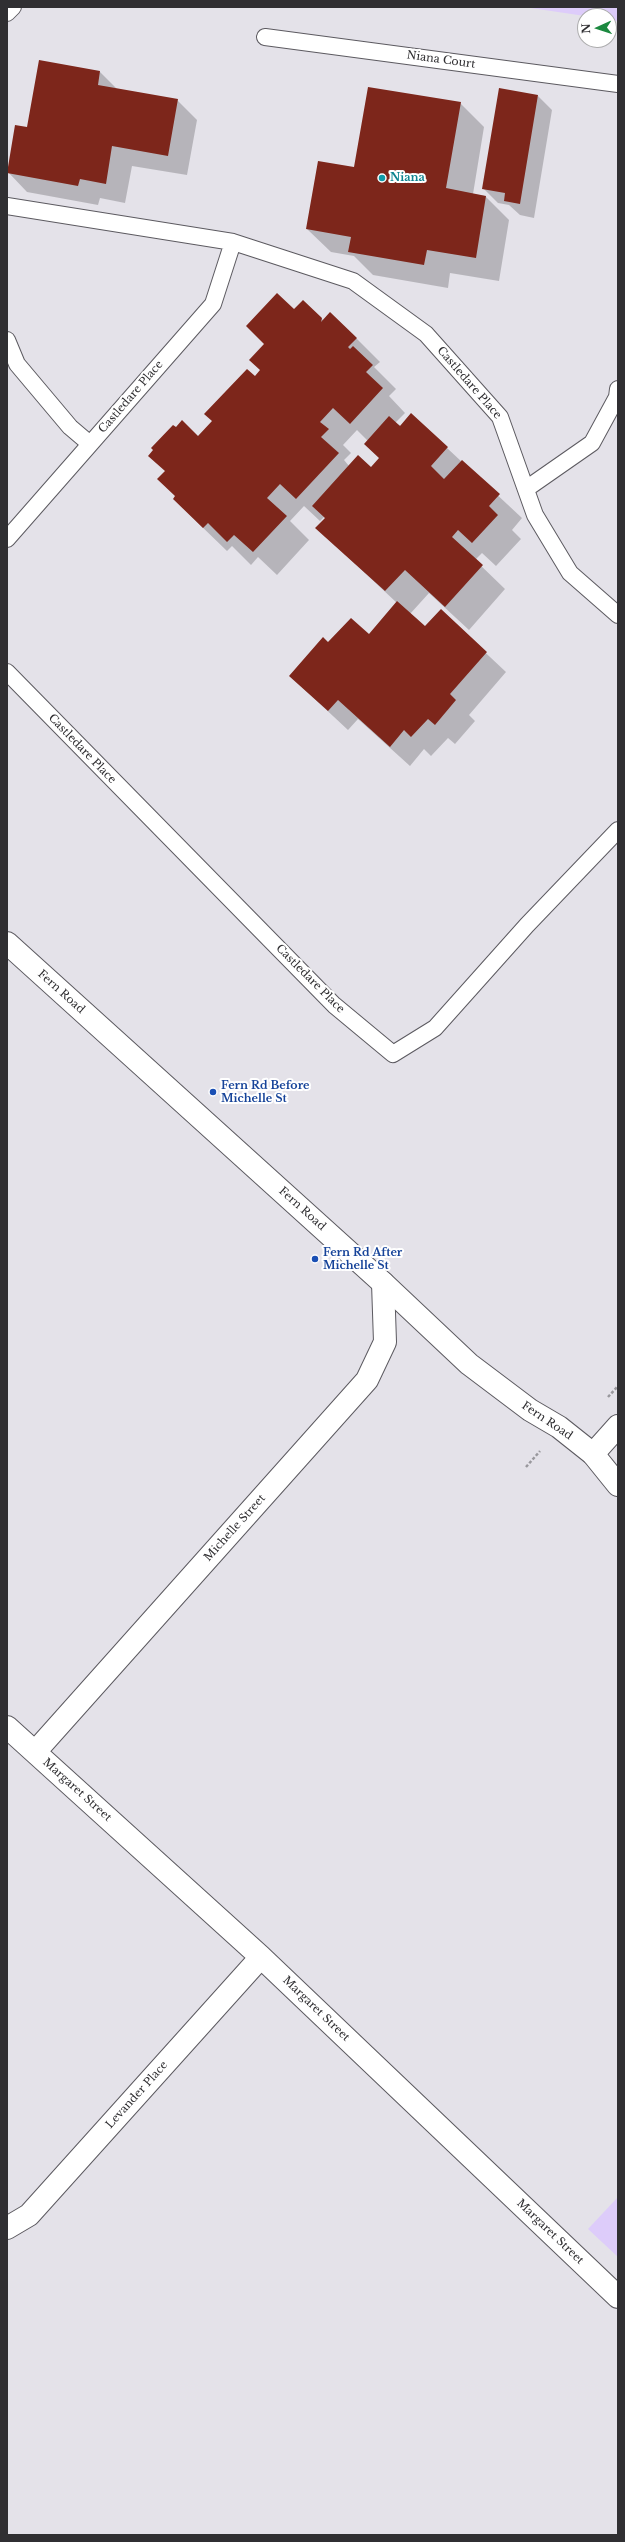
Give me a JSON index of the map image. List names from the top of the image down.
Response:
{
  "streets": {
    "street": [
      "Fern Road",
      "Michelle Street",
      "Margaret Street",
      "Levander Place"
    ],
    "lane": ["Niana Court", "Castledare Place"]
  },
  "crossings": [
    ["Fern Road", "Michelle Street"],
    ["Michelle Street", "Margaret Street"],
    ["Margaret Street", "Levander Place"]
  ],
  "places": ["Niana", "Fern Rd Before Michelle St", "Fern Rd After Michelle St"],
  "north": "left"
}
